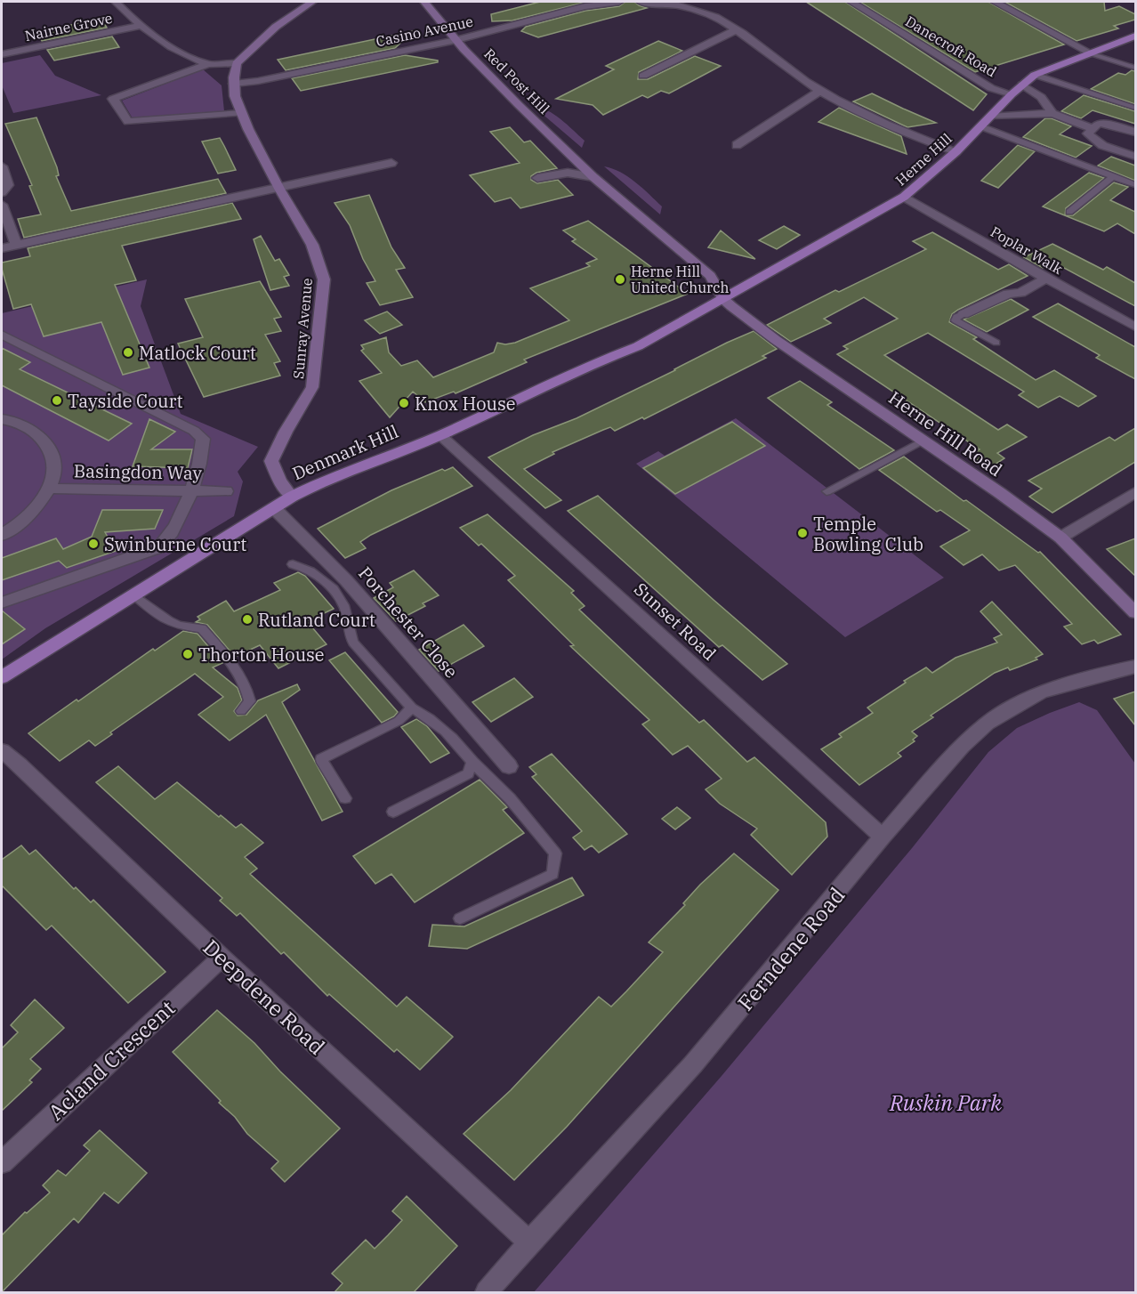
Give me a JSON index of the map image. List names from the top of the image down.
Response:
{
  "streets": {
    "main road": ["Herne Hill", "Denmark Hill"],
    "street": [
      "Nairne Grove",
      "Casino Avenue",
      "Danecroft Road",
      "Red Post Hill",
      "Poplar Walk",
      "Sunray Avenue",
      "Herne Hill Road",
      "Basingdon Way",
      "Sunset Road",
      "Porchester Close",
      "Ferndene Road",
      "Deepdene Road",
      "Acland Crescent"
    ]
  },
  "crossings": [
    ["Nairne Grove", "Sunray Avenue"],
    ["Casino Avenue", "Red Post Hill"],
    ["Casino Avenue", "Sunray Avenue"],
    ["Danecroft Road", "Herne Hill"],
    ["Red Post Hill", "Herne Hill"],
    ["Red Post Hill", "Herne Hill Road"],
    ["Red Post Hill", "Denmark Hill"],
    ["Herne Hill", "Poplar Walk"],
    ["Herne Hill", "Herne Hill Road"],
    ["Herne Hill", "Denmark Hill"],
    ["Sunray Avenue", "Denmark Hill"],
    ["Herne Hill Road", "Denmark Hill"],
    ["Denmark Hill", "Sunset Road"],
    ["Denmark Hill", "Porchester Close"],
    ["Sunset Road", "Ferndene Road"],
    ["Ferndene Road", "Deepdene Road"],
    ["Deepdene Road", "Acland Crescent"]
  ],
  "parks": ["Ruskin Park"],
  "places": [
    "Herne Hill United Church",
    "Matlock Court",
    "Tayside Court",
    "Knox House",
    "Temple Bowling Club",
    "Swinburne Court",
    "Rutland Court",
    "Thorton House"
  ]
}
